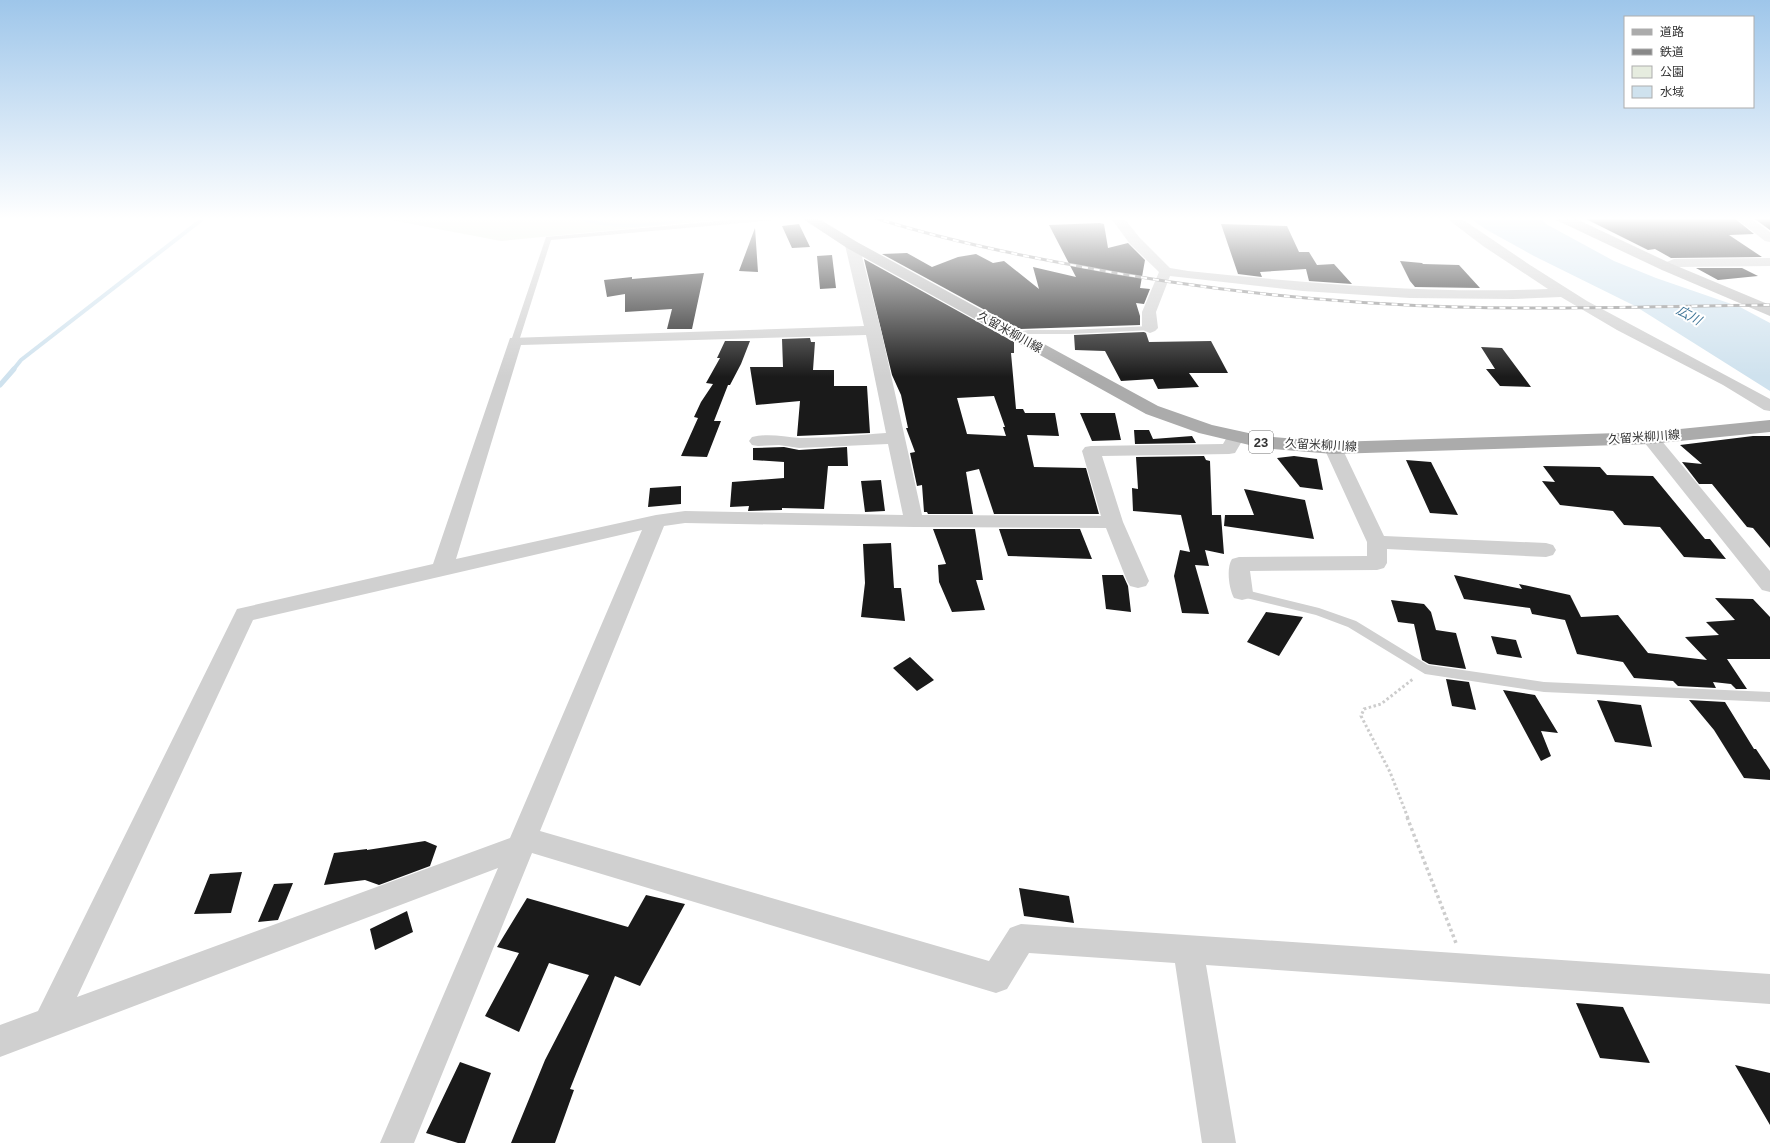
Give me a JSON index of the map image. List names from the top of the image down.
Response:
{
  "streets": {
    "main road": ["久留米柳川線", "23"]
  },
  "water": ["広川"],
  "legend": [
    "道路",
    "鉄道",
    "公園",
    "水域"
  ]
}
